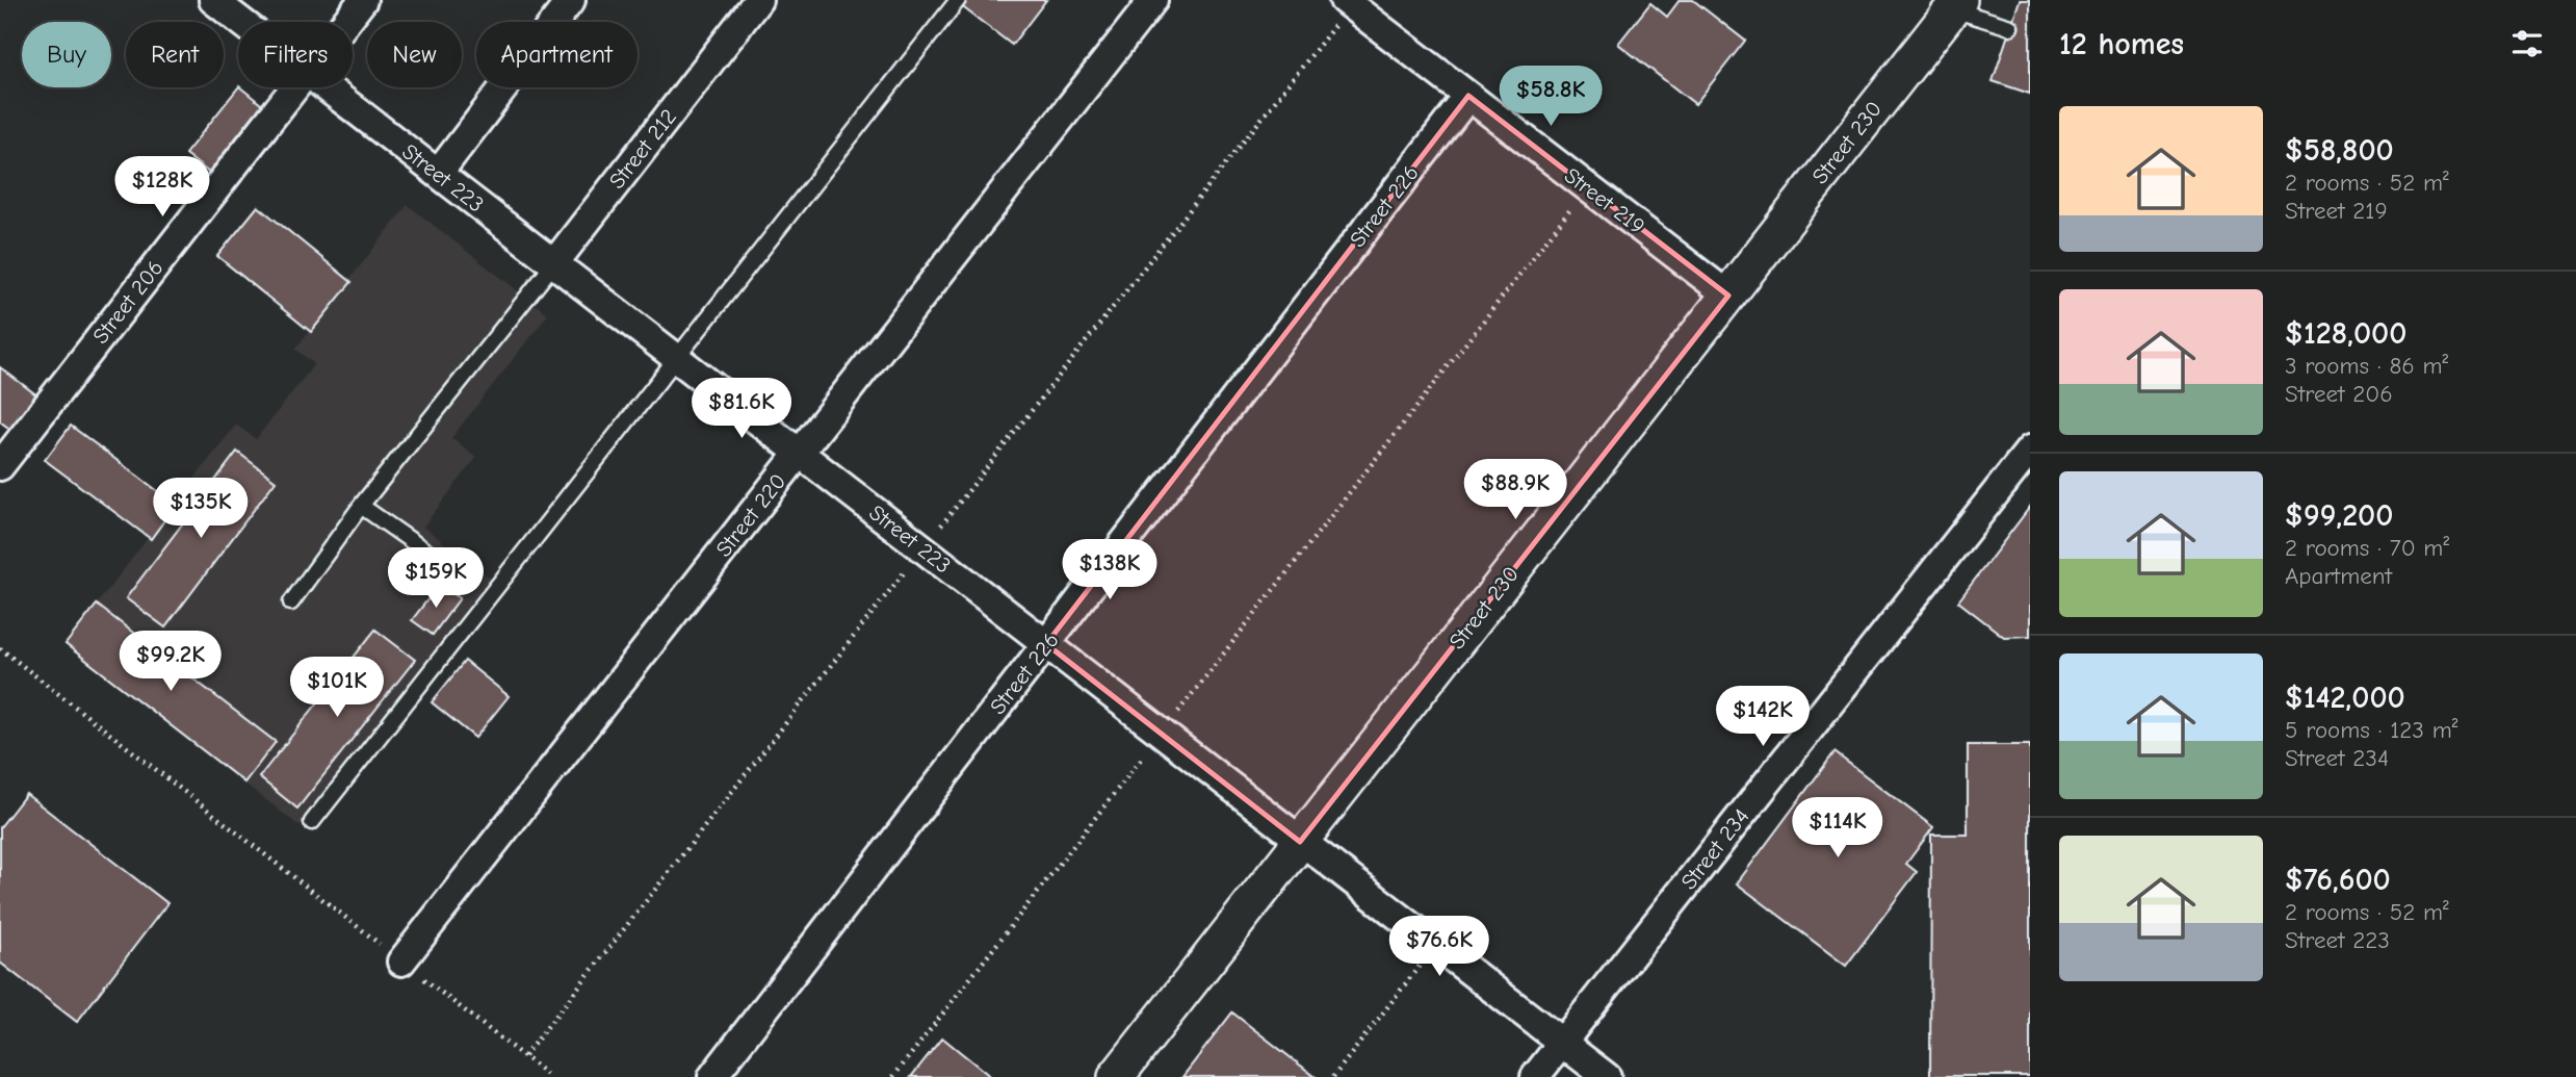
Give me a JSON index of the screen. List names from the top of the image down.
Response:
{
  "streets": {
    "street": [
      "Street 230",
      "Street 212",
      "Street 223",
      "Street 219",
      "Street 226",
      "Street 206",
      "Street 220",
      "Street 234"
    ]
  },
  "crossings": [
    ["Street 230", "Street 223"],
    ["Street 230", "Street 219"],
    ["Street 212", "Street 223"],
    ["Street 223", "Street 226"],
    ["Street 223", "Street 220"],
    ["Street 223", "Street 234"],
    ["Street 219", "Street 226"]
  ],
  "page": {
    "heading": "12 homes",
    "chip": [
      "Buy",
      "Rent",
      "Filters",
      "New",
      "Apartment"
    ],
    "price": [
      "$58.8K",
      "$128K",
      "$81.6K",
      "$88.9K",
      "$135K",
      "$138K",
      "$159K",
      "$99.2K",
      "$101K",
      "$142K",
      "$114K",
      "$76.6K"
    ],
    "list": [
      {
        "name": "$58,800",
        "note": "2 rooms · 52 m² · Street 219"
      },
      {
        "name": "$128,000",
        "note": "3 rooms · 86 m² · Street 206"
      },
      {
        "name": "$99,200",
        "note": "2 rooms · 70 m² · Apartment"
      },
      {
        "name": "$142,000",
        "note": "5 rooms · 123 m² · Street 234"
      },
      {
        "name": "$76,600",
        "note": "2 rooms · 52 m² · Street 223"
      }
    ]
  }
}
